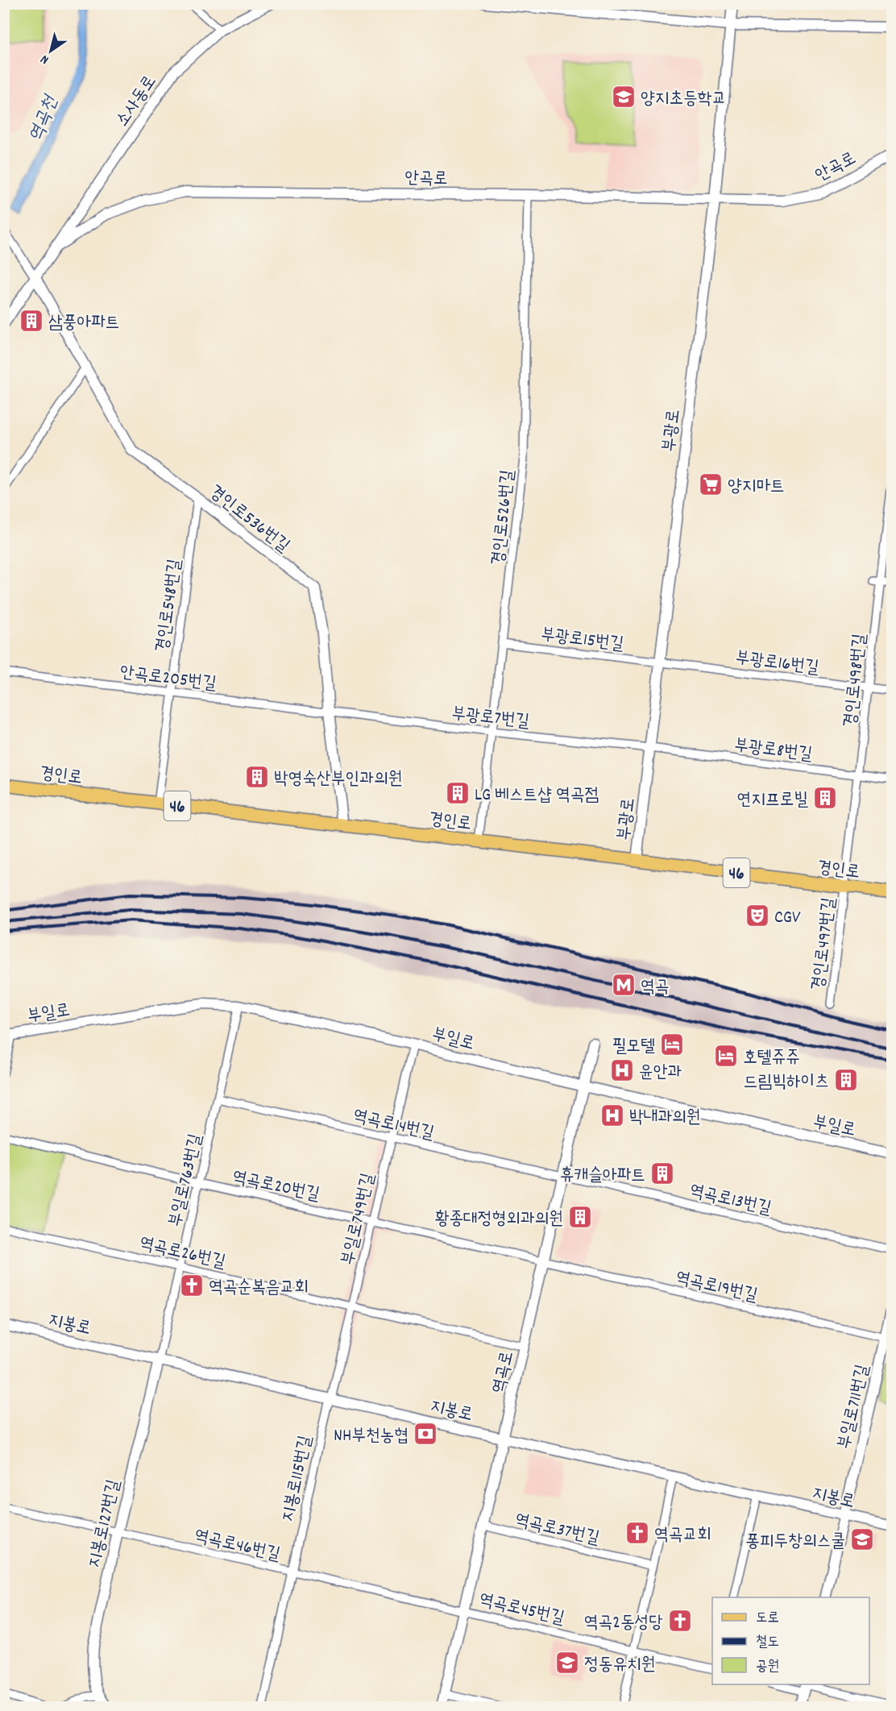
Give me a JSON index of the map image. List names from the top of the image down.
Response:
{
  "streets": {
    "main road": ["경인로", "46"],
    "street": [
      "소사동로",
      "안곡로",
      "부광로",
      "경인로536번길",
      "경인로526번길",
      "경인로548번길",
      "부광로15번길",
      "부광로16번길",
      "안곡로205번길",
      "경인로498번길",
      "부광로7번길",
      "부광로8번길",
      "경인로497번길",
      "부일로",
      "역곡로14번길",
      "부일로763번길",
      "역곡로20번길",
      "역곡로13번길",
      "부일로749번길",
      "역곡로26번길",
      "역곡로19번길",
      "지봉로",
      "역곡로",
      "부일로711번길",
      "지봉로115번길",
      "지봉로127번길",
      "역곡로37번길",
      "역곡로46번길",
      "역곡로45번길"
    ]
  },
  "crossings": [
    ["소사동로", "안곡로"],
    ["안곡로", "부광로"],
    ["안곡로", "경인로536번길"],
    ["안곡로", "경인로526번길"],
    ["부광로", "부광로15번길"],
    ["부광로", "부광로16번길"],
    ["부광로", "부광로7번길"],
    ["부광로", "부광로8번길"],
    ["부광로", "경인로"],
    ["경인로536번길", "경인로548번길"],
    ["경인로536번길", "안곡로205번길"],
    ["경인로536번길", "부광로7번길"],
    ["경인로536번길", "경인로"],
    ["경인로526번길", "부광로15번길"],
    ["경인로526번길", "부광로7번길"],
    ["경인로526번길", "경인로"],
    ["경인로548번길", "안곡로205번길"],
    ["경인로548번길", "경인로"],
    ["부광로15번길", "부광로16번길"],
    ["부광로16번길", "경인로498번길"],
    ["안곡로205번길", "부광로7번길"],
    ["경인로498번길", "부광로8번길"],
    ["경인로498번길", "경인로"],
    ["경인로498번길", "경인로497번길"],
    ["부광로7번길", "부광로8번길"],
    ["경인로", "경인로497번길"],
    ["부일로", "부일로763번길"],
    ["부일로", "부일로749번길"],
    ["부일로", "역곡로"],
    ["역곡로14번길", "부일로763번길"],
    ["역곡로14번길", "역곡로13번길"],
    ["역곡로14번길", "부일로749번길"],
    ["역곡로14번길", "역곡로"],
    ["부일로763번길", "역곡로20번길"],
    ["부일로763번길", "역곡로26번길"],
    ["부일로763번길", "지봉로"],
    ["부일로763번길", "지봉로127번길"],
    ["역곡로20번길", "부일로749번길"],
    ["역곡로20번길", "역곡로19번길"],
    ["역곡로20번길", "역곡로"],
    ["역곡로13번길", "역곡로"],
    ["부일로749번길", "역곡로26번길"],
    ["부일로749번길", "지봉로"],
    ["부일로749번길", "지봉로115번길"],
    ["역곡로26번길", "역곡로"],
    ["역곡로19번길", "역곡로"],
    ["역곡로19번길", "부일로711번길"],
    ["지봉로", "역곡로"],
    ["지봉로", "부일로711번길"],
    ["지봉로", "지봉로115번길"],
    ["지봉로", "지봉로127번길"],
    ["역곡로", "역곡로37번길"],
    ["역곡로", "역곡로46번길"],
    ["역곡로", "역곡로45번길"],
    ["지봉로115번길", "역곡로46번길"],
    ["지봉로127번길", "역곡로46번길"],
    ["역곡로46번길", "역곡로45번길"]
  ],
  "water": ["역곡천"],
  "places": {
    "school or university": ["양지초등학교", "퐁피두창의스쿨", "정동유치원"],
    "building": [
      "삼풍아파트",
      "박영숙산부인과의원",
      "LG 베스트샵 역곡점",
      "연지프로빌",
      "드림빅하이츠",
      "휴캐슬아파트",
      "황종대정형외과의원"
    ],
    "supermarket": ["양지마트"],
    "theatre": ["CGV"],
    "metro station": ["역곡"],
    "hotel": ["필모텔", "호텔쥬쥬"],
    "hospital": ["윤안과", "박내과의원"],
    "church": ["역곡순복음교회", "역곡교회", "역곡2동성당"],
    "bank": ["NH부천농협"]
  },
  "legend": ["도로", "철도", "공원"],
  "north": "bottom left"
}
